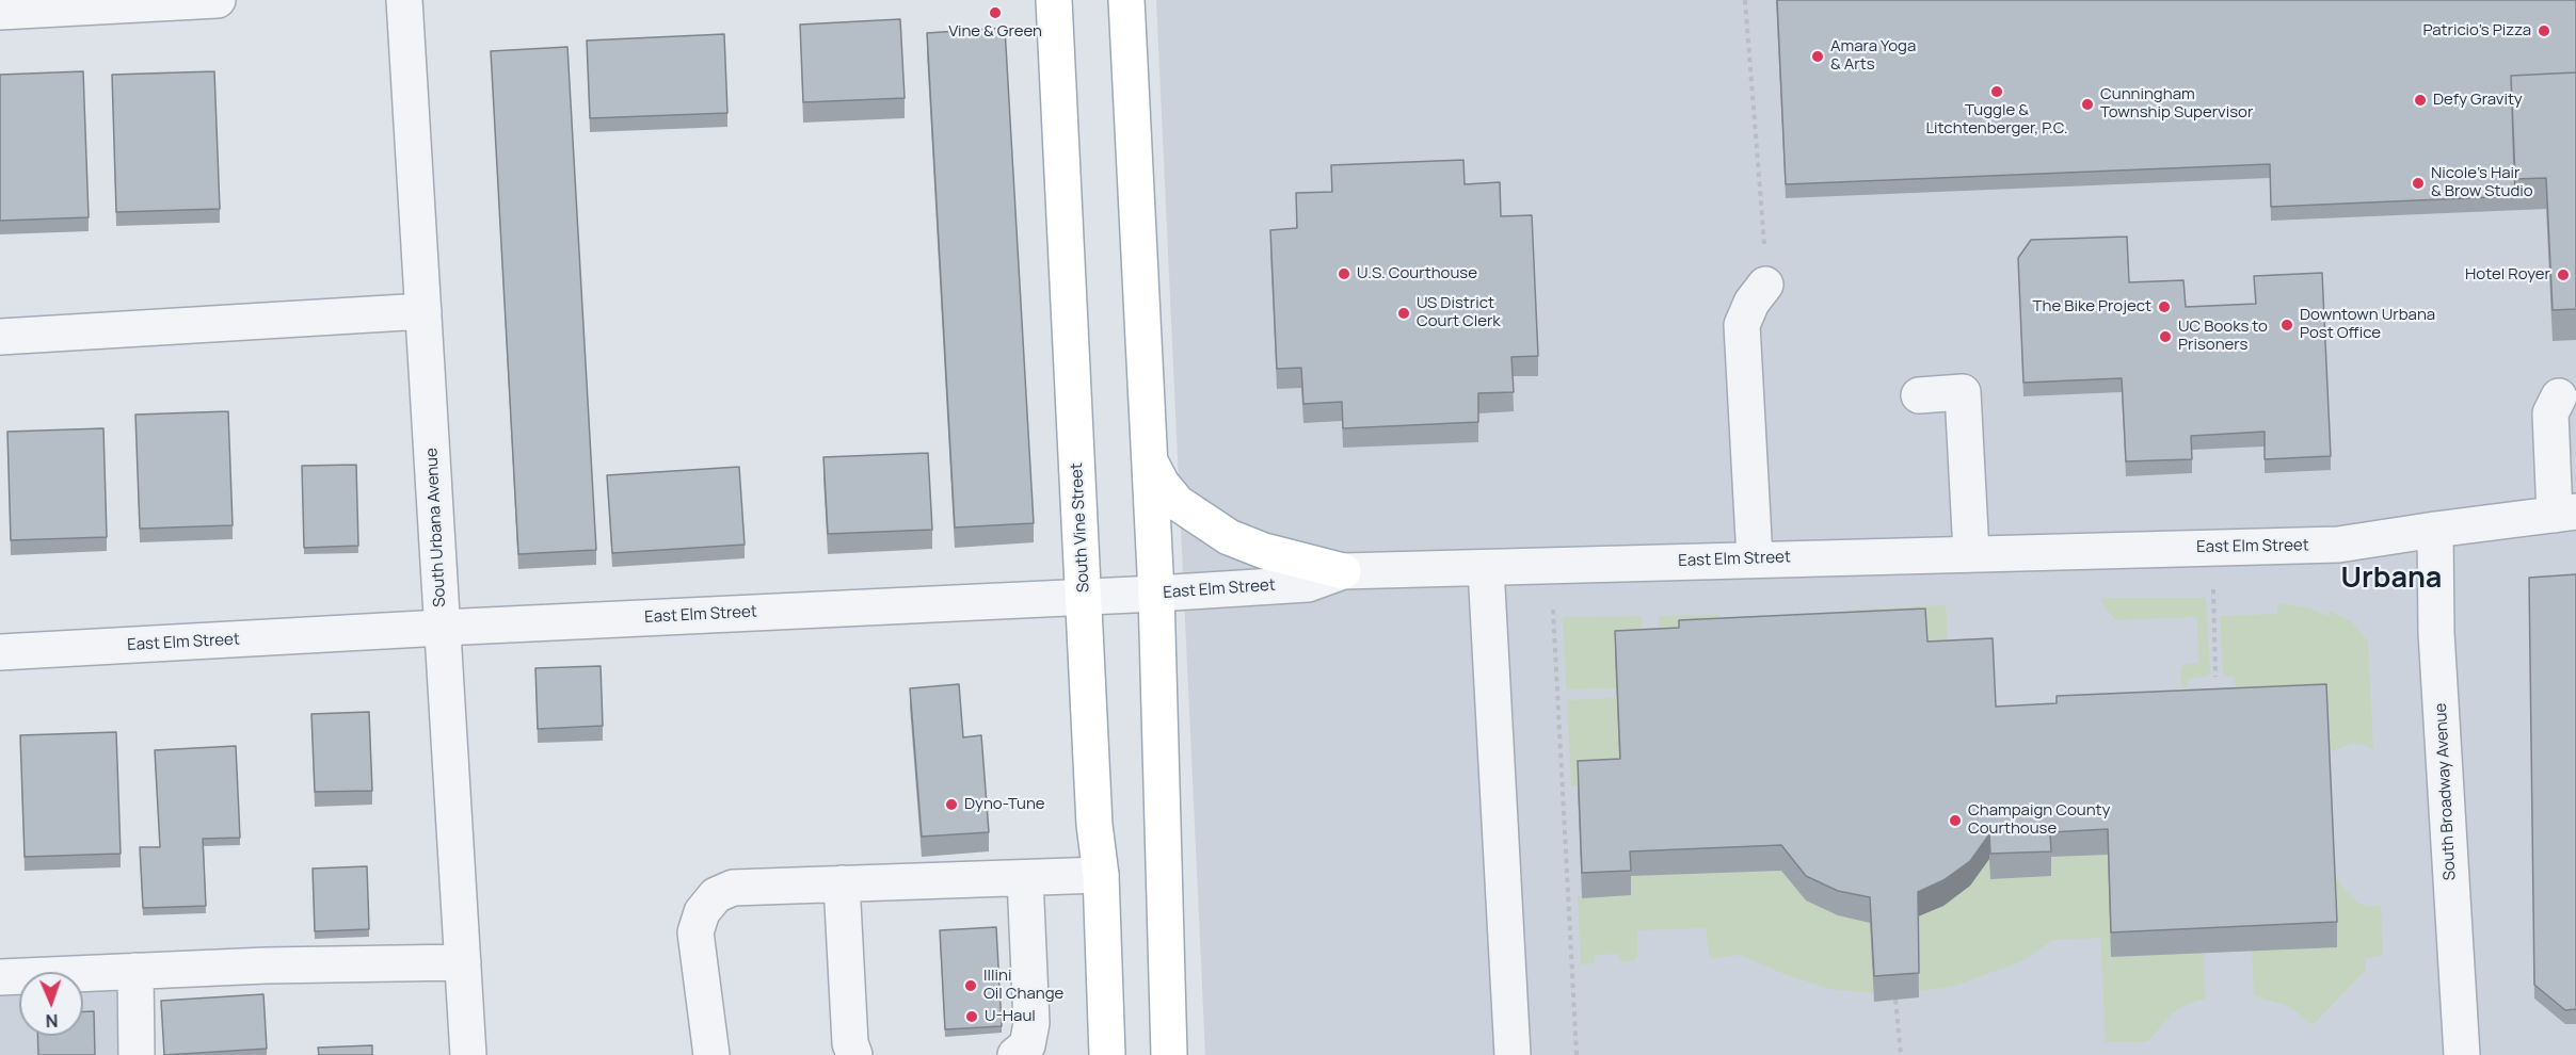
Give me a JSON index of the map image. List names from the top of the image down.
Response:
{
  "streets": {
    "main road": ["South Vine Street"],
    "street": ["South Urbana Avenue", "East Elm Street", "South Broadway Avenue"]
  },
  "crossings": [
    ["South Urbana Avenue", "East Elm Street"],
    ["South Vine Street", "East Elm Street"],
    ["East Elm Street", "South Broadway Avenue"]
  ],
  "districts": ["Urbana"],
  "places": [
    "Vine & Green",
    "Patricio’s Pizza",
    "Amara Yoga & Arts",
    "Tuggle & Litchtenberger, P.C.",
    "Defy Gravity",
    "Cunningham Township Supervisor",
    "Nicole’s Hair & Brow Studio",
    "U.S. Courthouse",
    "Hotel Royer",
    "The Bike Project",
    "US District Court Clerk",
    "Downtown Urbana Post Office",
    "UC Books to Prisoners",
    "Dyno-Tune",
    "Champaign County Courthouse",
    "Illini Oil Change",
    "U-Haul"
  ],
  "north": "bottom"
}
